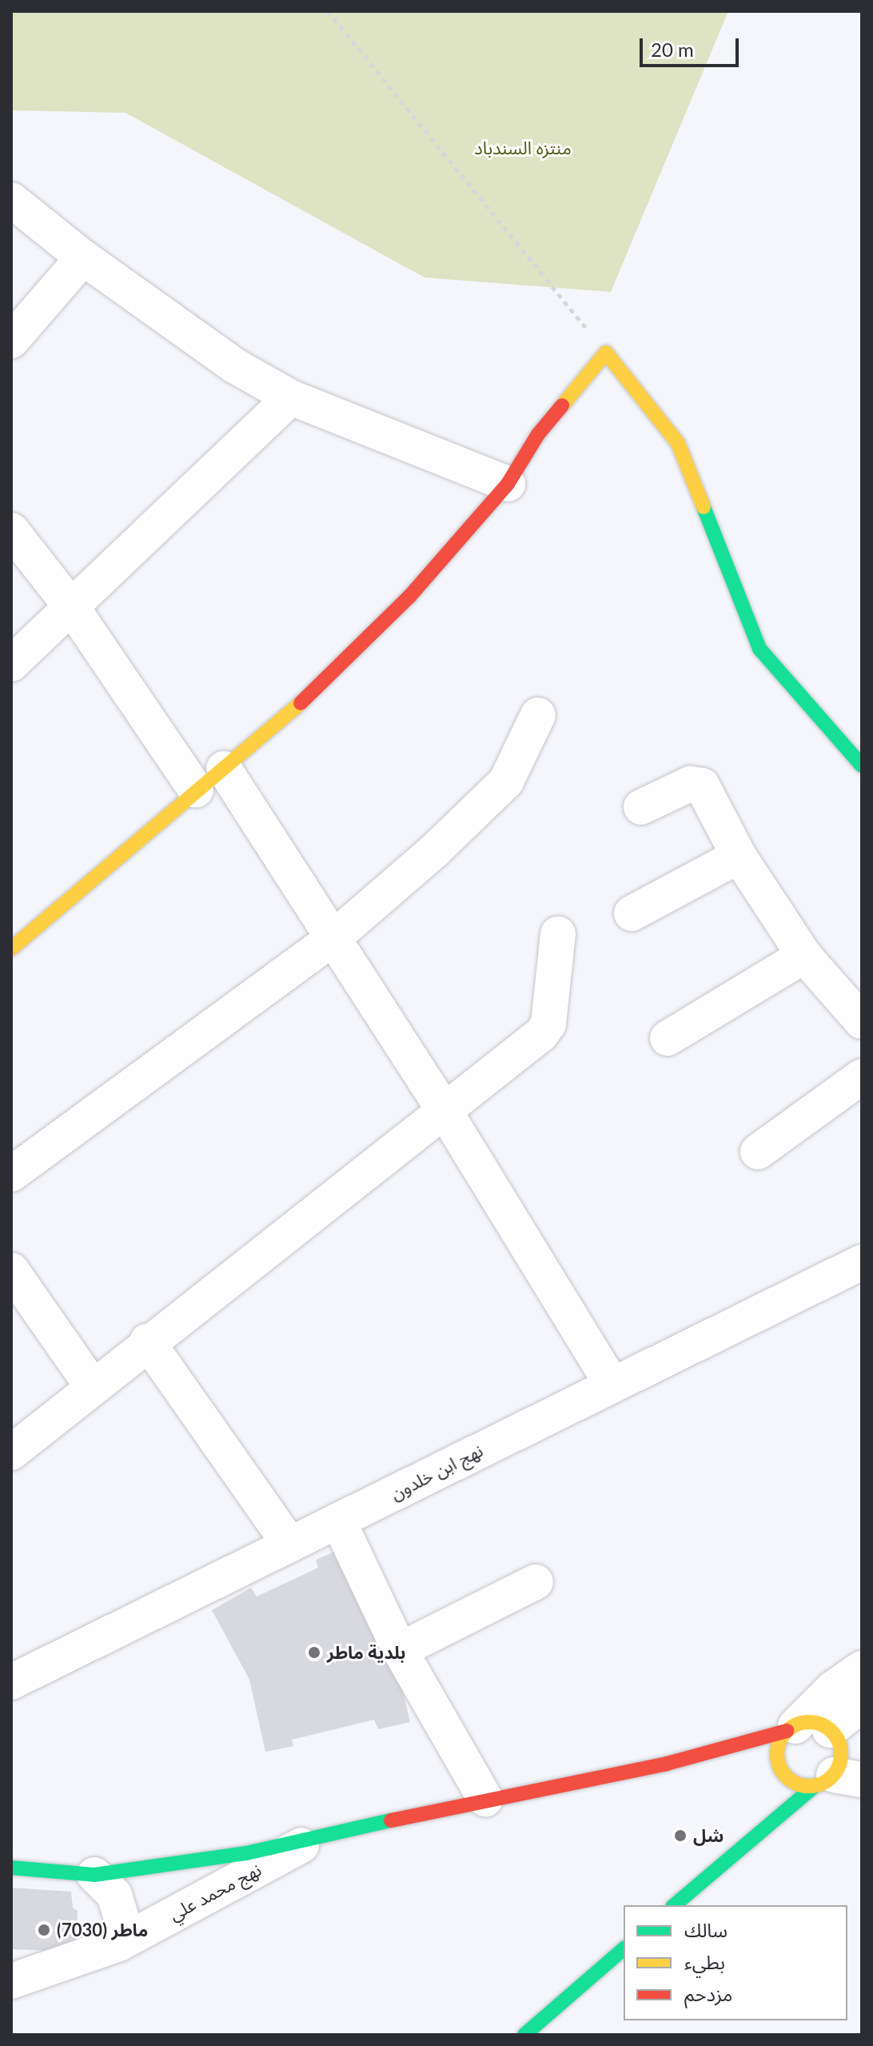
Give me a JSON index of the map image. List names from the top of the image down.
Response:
{
  "streets": {
    "street": ["نهج ابن خلدون", "نهج محمد علي"]
  },
  "parks": ["منتزه السندباد"],
  "places": ["بلدية ماطر", "شل", "ماطر (7030)"],
  "legend": ["سالك", "بطيء", "مزدحم"],
  "scale_bar": "20 m"
}
